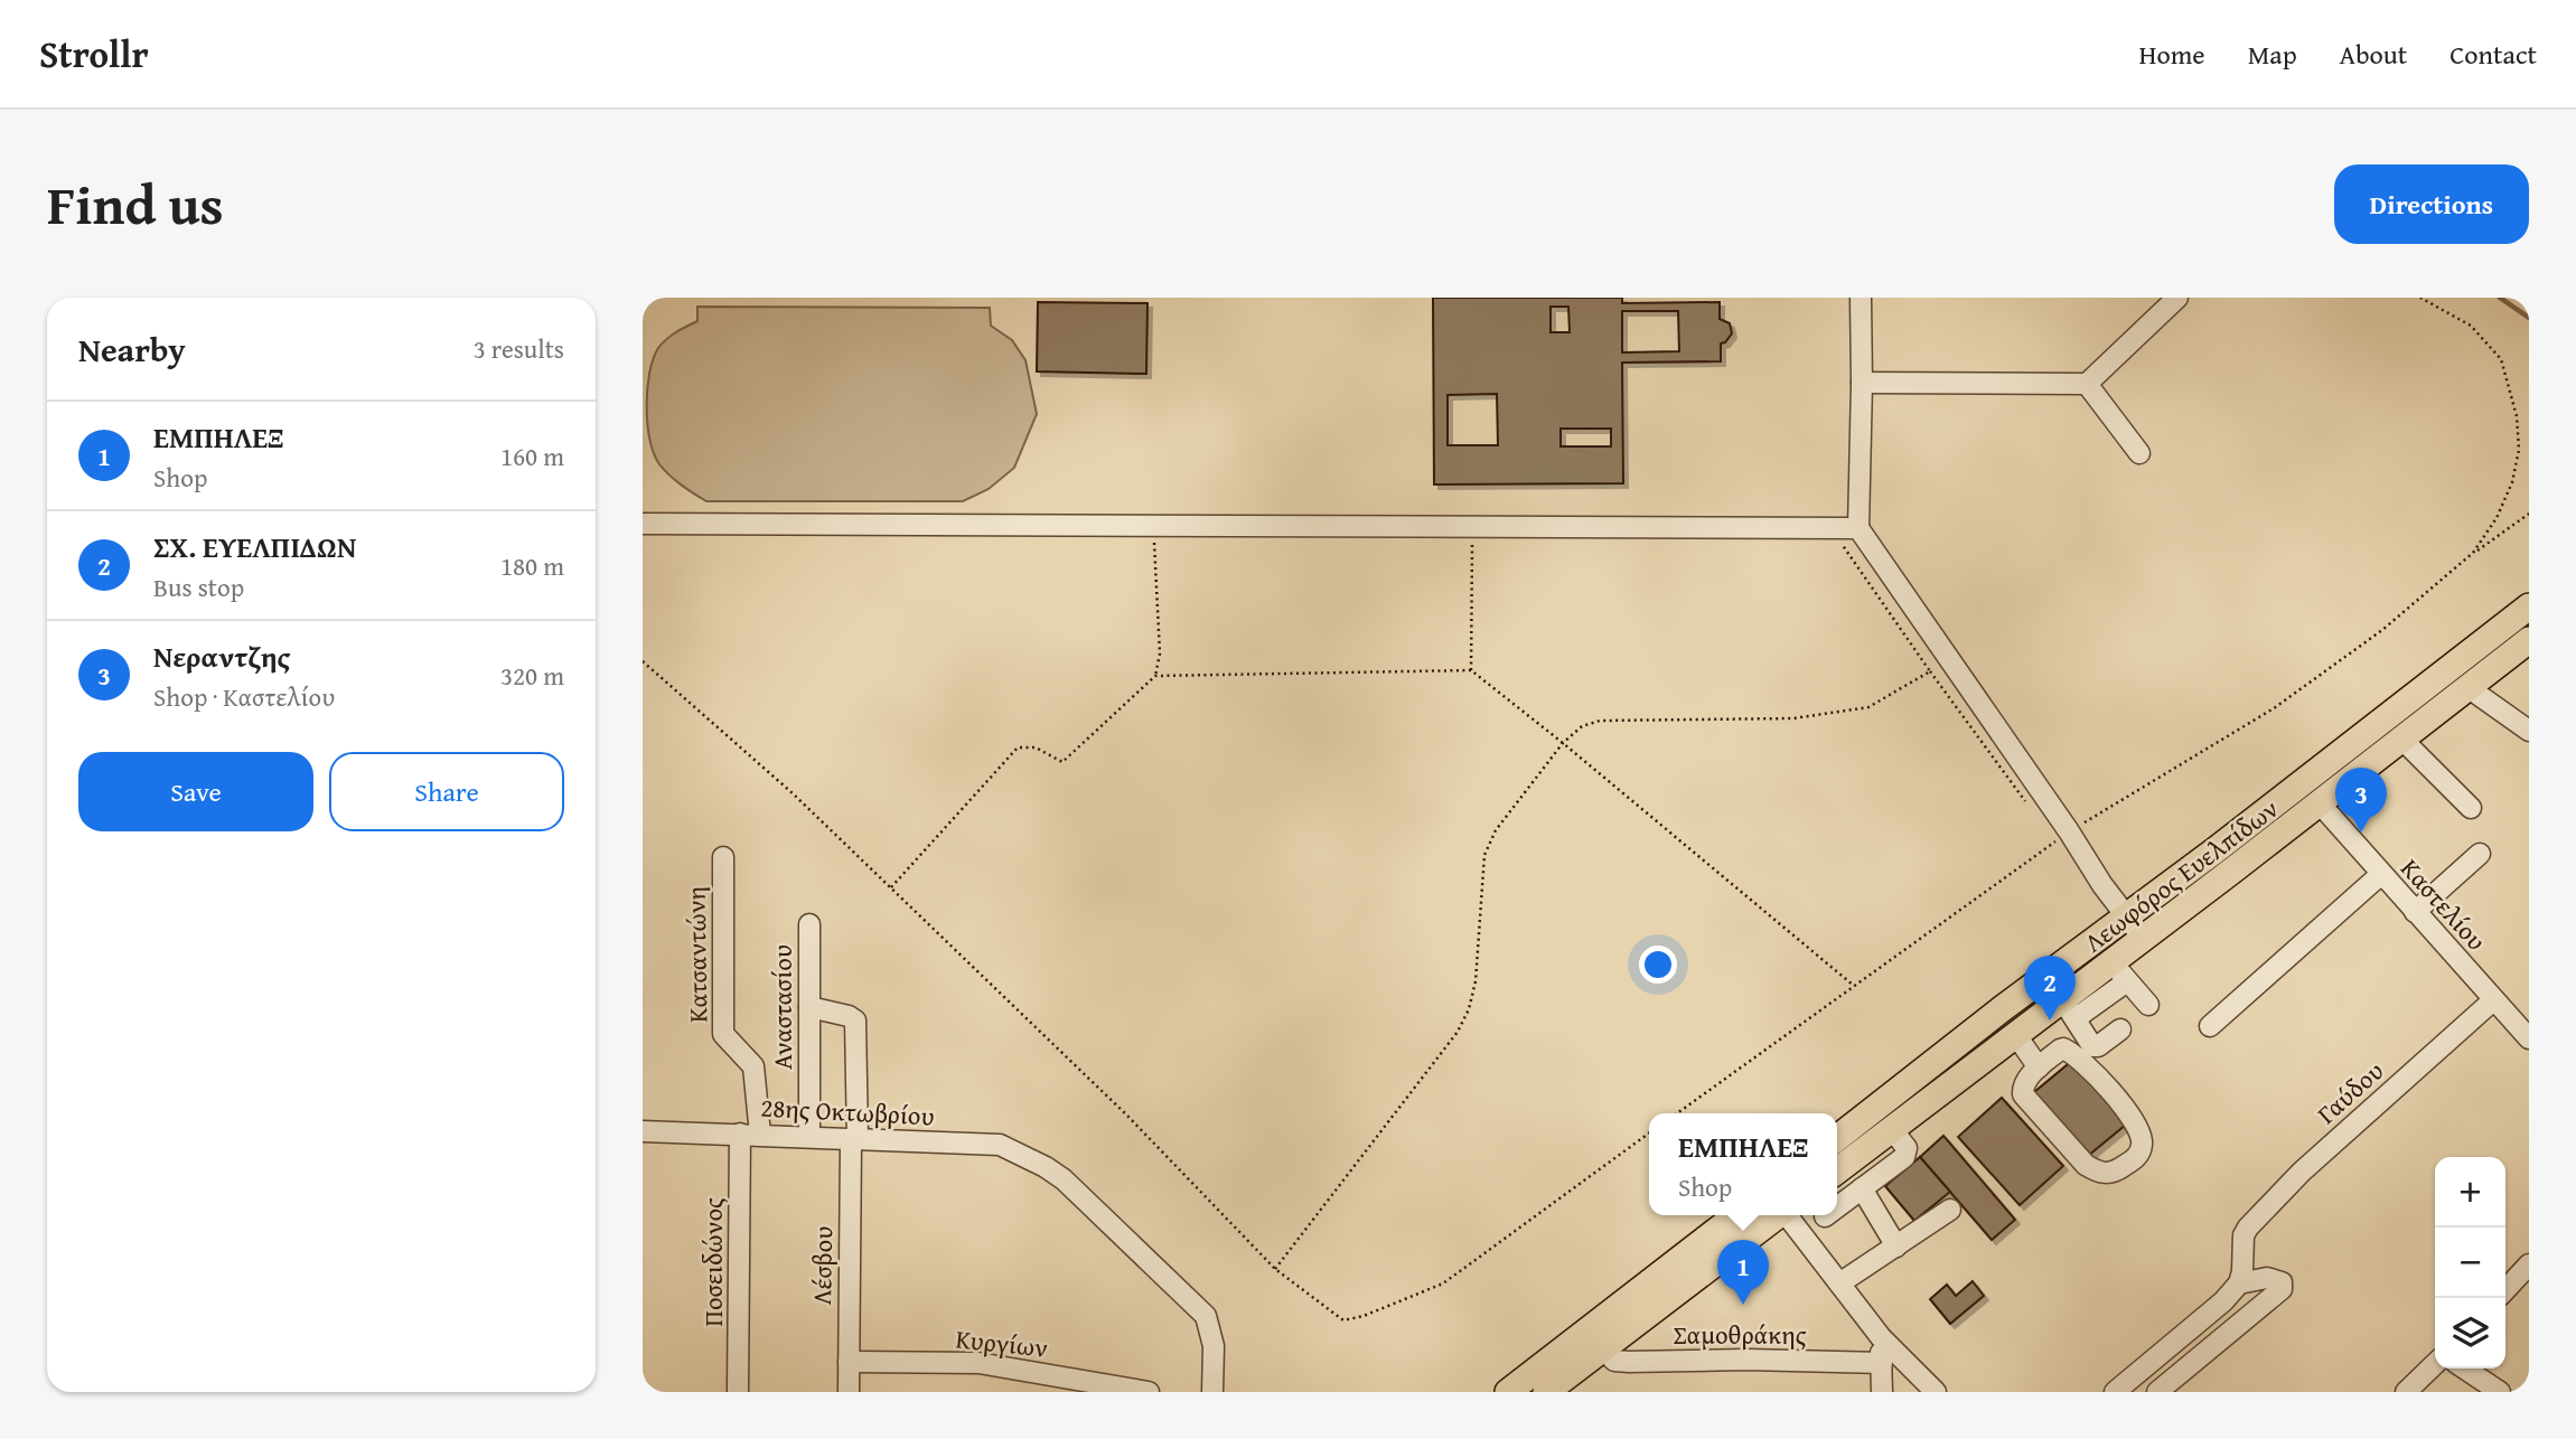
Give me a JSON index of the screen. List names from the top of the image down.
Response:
{
  "streets": {
    "main road": ["Λεωφόρος Ευελπίδων"],
    "street": [
      "Καστελίου",
      "Κατσαντώνη",
      "Αναστασίου",
      "Γαύδου",
      "28ης Οκτωβρίου",
      "Ποσειδώνος",
      "Λέσβου",
      "Σαμοθράκης",
      "Κυργίων"
    ]
  },
  "crossings": [
    ["Λεωφόρος Ευελπίδων", "Καστελίου"],
    ["Καστελίου", "Γαύδου"],
    ["Κατσαντώνη", "28ης Οκτωβρίου"],
    ["Αναστασίου", "28ης Οκτωβρίου"],
    ["Αναστασίου", "Λέσβου"],
    ["28ης Οκτωβρίου", "Ποσειδώνος"],
    ["28ης Οκτωβρίου", "Λέσβου"],
    ["Λέσβου", "Κυργίων"]
  ],
  "page": {
    "header": "Strollr",
    "nav": [
      "Home",
      "Map",
      "About",
      "Contact"
    ],
    "title": "Find us",
    "buttons": [
      "Directions",
      ["Save", "Share"]
    ],
    "heading": ["Nearby", "3 results"],
    "list": [
      {
        "mark": "1",
        "name": "ΕΜΠΗΛΕΞ",
        "note": "Shop",
        "value": "160 m"
      },
      {
        "mark": "2",
        "name": "ΣΧ. ΕΥΕΛΠΙΔΩΝ",
        "note": "Bus stop",
        "value": "180 m"
      },
      {
        "mark": "3",
        "name": "Νεραντζης",
        "note": "Shop · Καστελίου",
        "value": "320 m"
      }
    ],
    "pins": ["3", "2", "1"],
    "popup": ["ΕΜΠΗΛΕΞ", "Shop"],
    "map_buttons": ["+", "−"]
  }
}
